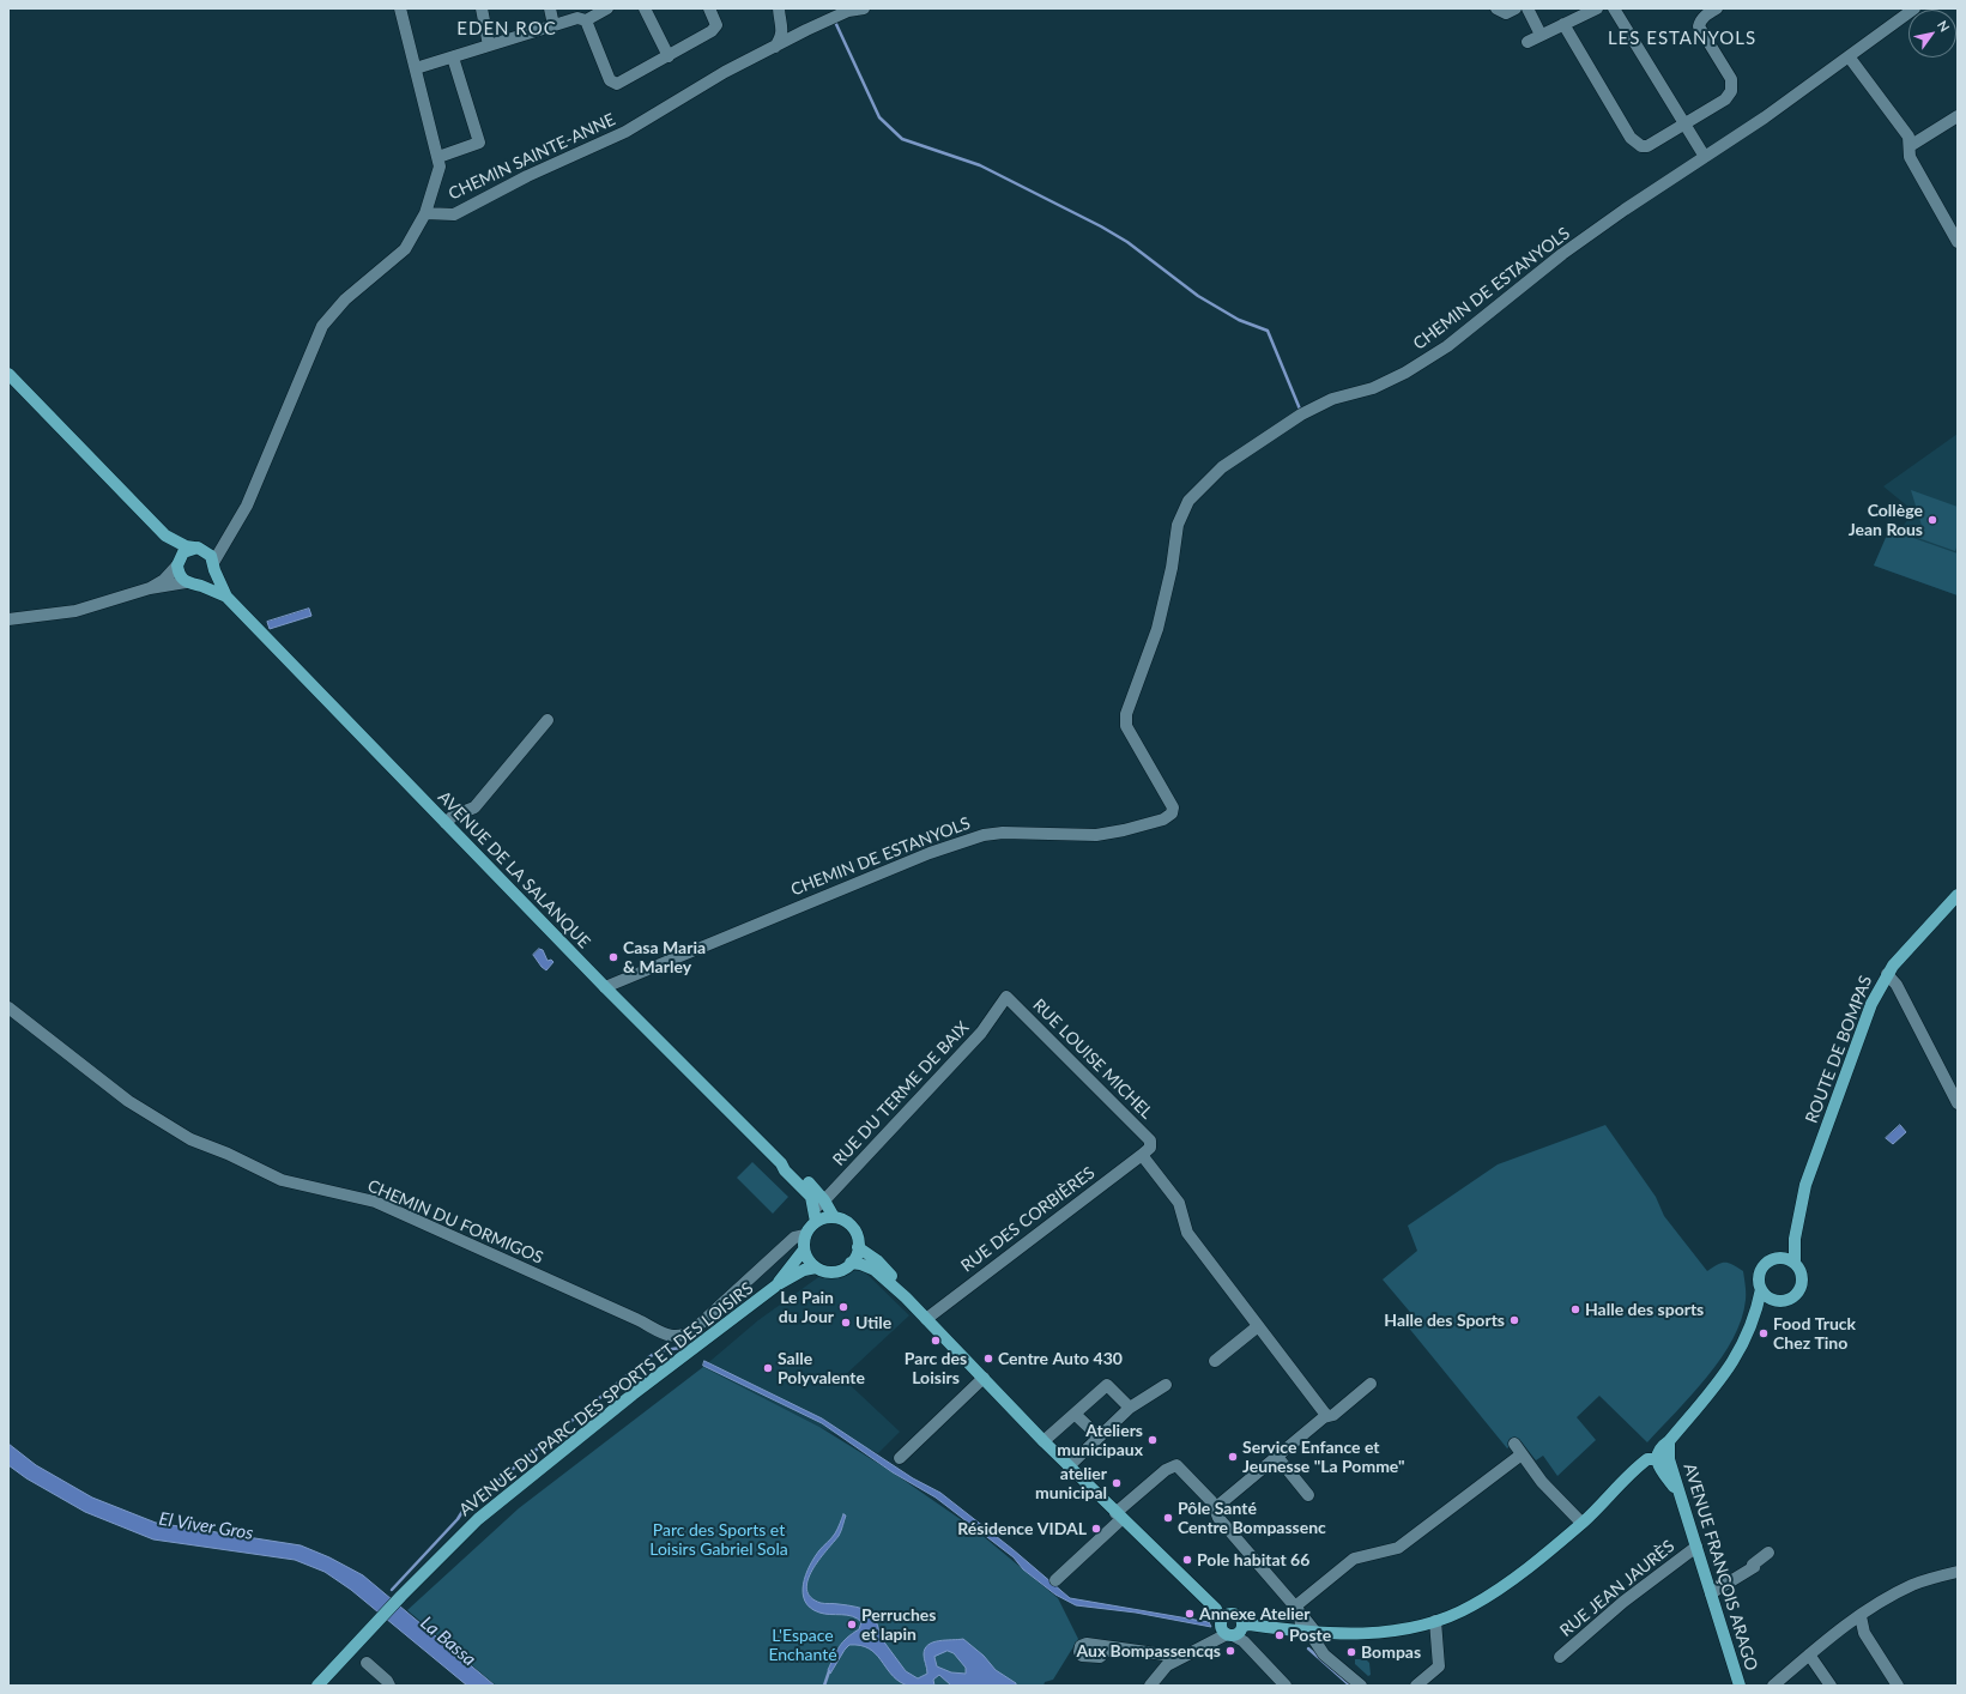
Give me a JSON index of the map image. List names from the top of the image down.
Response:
{
  "streets": {
    "main road": [
      "AVENUE DE LA SALANQUE",
      "ROUTE DE BOMPAS",
      "AVENUE DU PARC DES SPORTS ET DES LOISIRS",
      "AVENUE FRANÇOIS ARAGO"
    ],
    "street": [
      "CHEMIN SAINTE-ANNE",
      "CHEMIN DE ESTANYOLS",
      "RUE LOUISE MICHEL",
      "RUE DU TERME DE BAIX",
      "RUE DES CORBIÈRES",
      "CHEMIN DU FORMIGOS",
      "RUE JEAN JAURÈS"
    ]
  },
  "crossings": [
    ["CHEMIN DE ESTANYOLS", "AVENUE DE LA SALANQUE"],
    ["AVENUE DE LA SALANQUE", "RUE DU TERME DE BAIX"],
    ["AVENUE DE LA SALANQUE", "CHEMIN DU FORMIGOS"],
    ["AVENUE DE LA SALANQUE", "AVENUE DU PARC DES SPORTS ET DES LOISIRS"],
    ["RUE LOUISE MICHEL", "RUE DU TERME DE BAIX"],
    ["RUE LOUISE MICHEL", "RUE DES CORBIÈRES"],
    ["CHEMIN DU FORMIGOS", "AVENUE DU PARC DES SPORTS ET DES LOISIRS"],
    ["AVENUE FRANÇOIS ARAGO", "RUE JEAN JAURÈS"]
  ],
  "districts": ["EDEN ROC", "LES ESTANYOLS"],
  "water": ["El Viver Gros", "La Bassa"],
  "parks": ["Parc des Sports et Loisirs Gabriel Sola", "L'Espace Enchanté"],
  "places": [
    "Collège Jean Rous",
    "Casa Maria & Marley",
    "Le Pain du Jour",
    "Halle des sports",
    "Halle des Sports",
    "Utile",
    "Food Truck Chez Tino",
    "Parc des Loisirs",
    "Centre Auto 430",
    "Salle Polyvalente",
    "Ateliers municipaux",
    "Service Enfance et Jeunesse \"La Pomme\"",
    "atelier municipal",
    "Pôle Santé Centre Bompassenc",
    "Résidence VIDAL",
    "Pole habitat 66",
    "Annexe Atelier",
    "Perruches et lapin",
    "Poste",
    "Aux Bompassencqs",
    "Bompas"
  ],
  "north": "top right"
}
